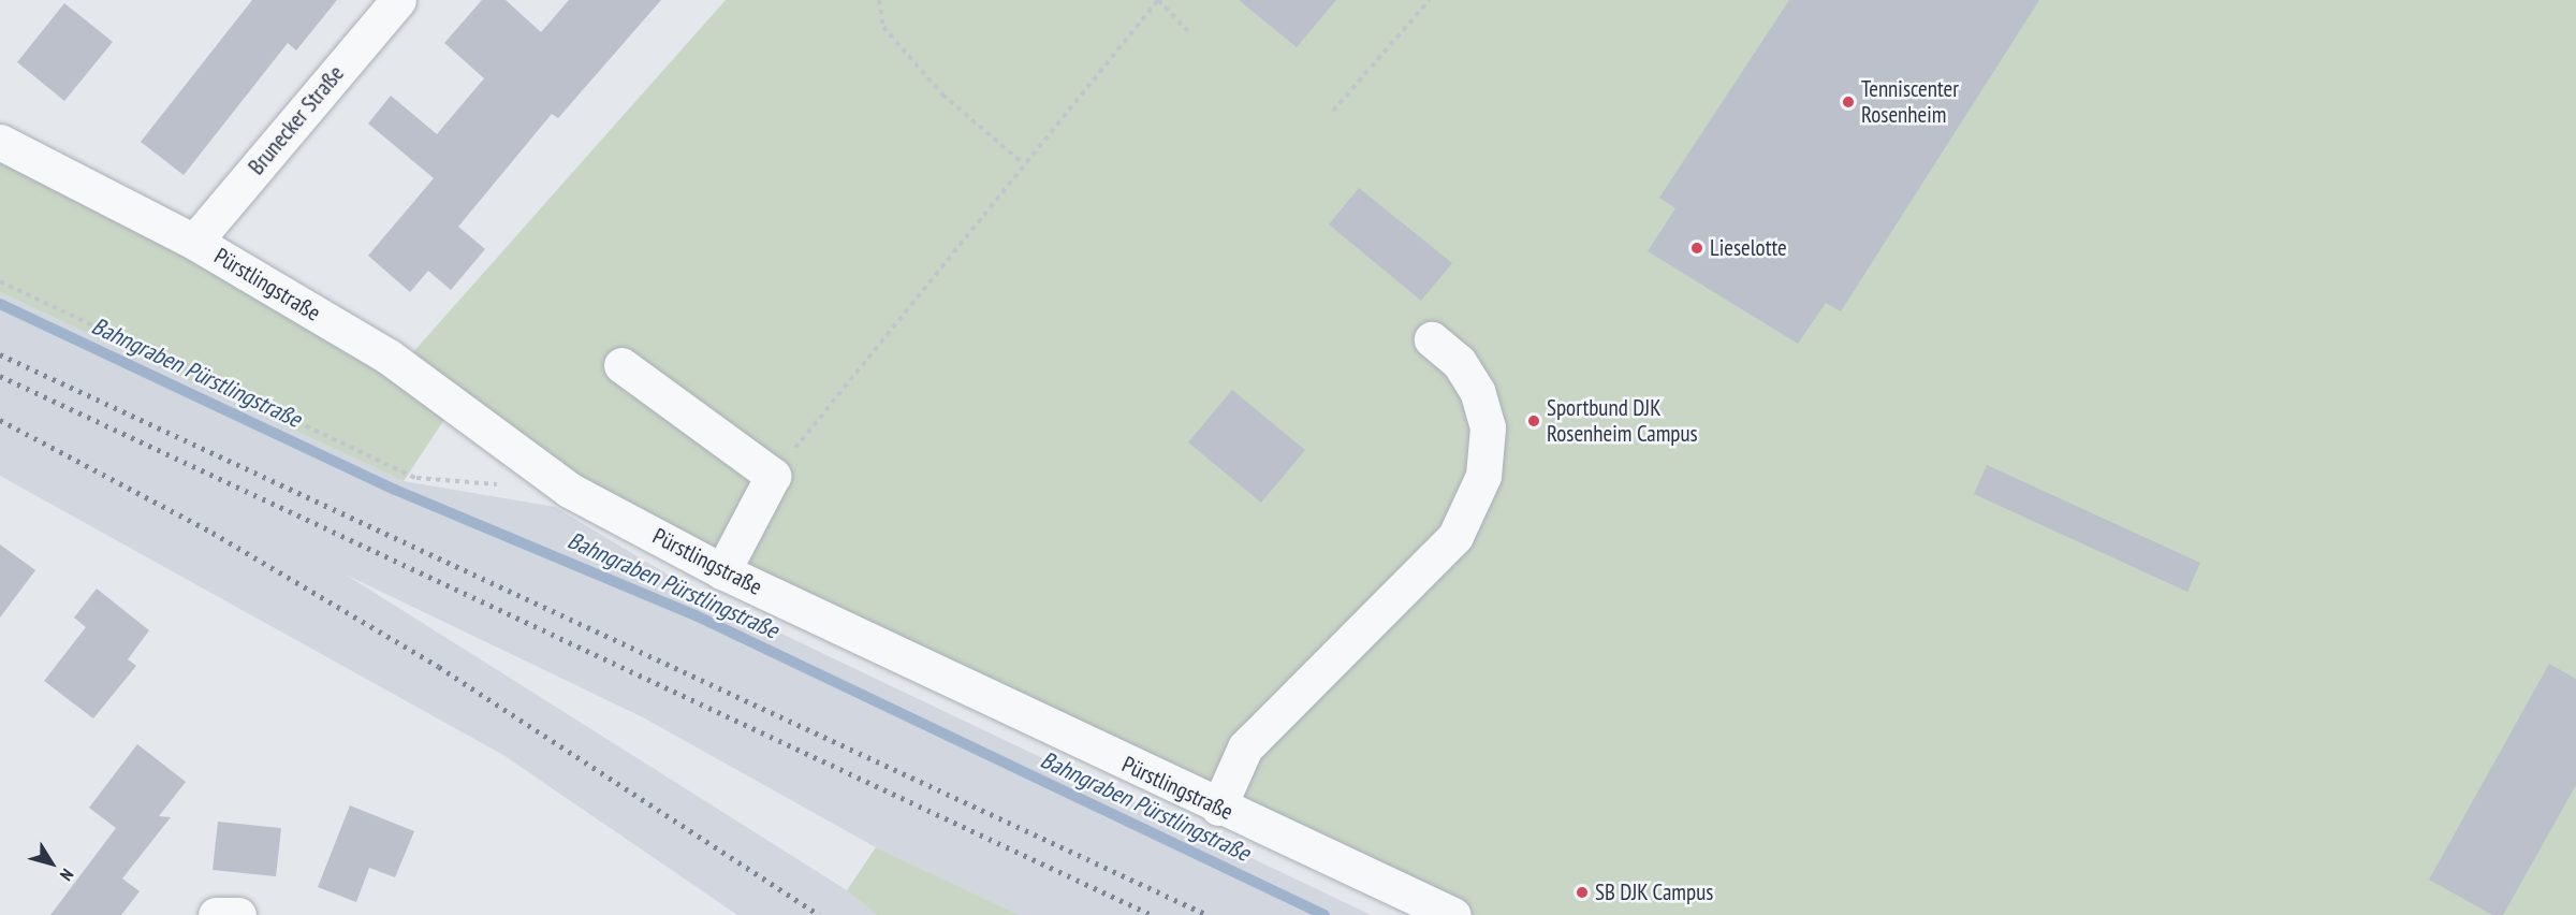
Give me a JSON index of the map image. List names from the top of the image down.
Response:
{
  "streets": {
    "street": ["Brunecker Straße", "Pürstlingstraße"]
  },
  "crossings": [
    ["Brunecker Straße", "Pürstlingstraße"]
  ],
  "water": ["Bahngraben Pürstlingstraße"],
  "places": [
    "Tenniscenter Rosenheim",
    "Lieselotte",
    "Sportbund DJK Rosenheim Campus",
    "SB DJK Campus"
  ],
  "north": "bottom right"
}
